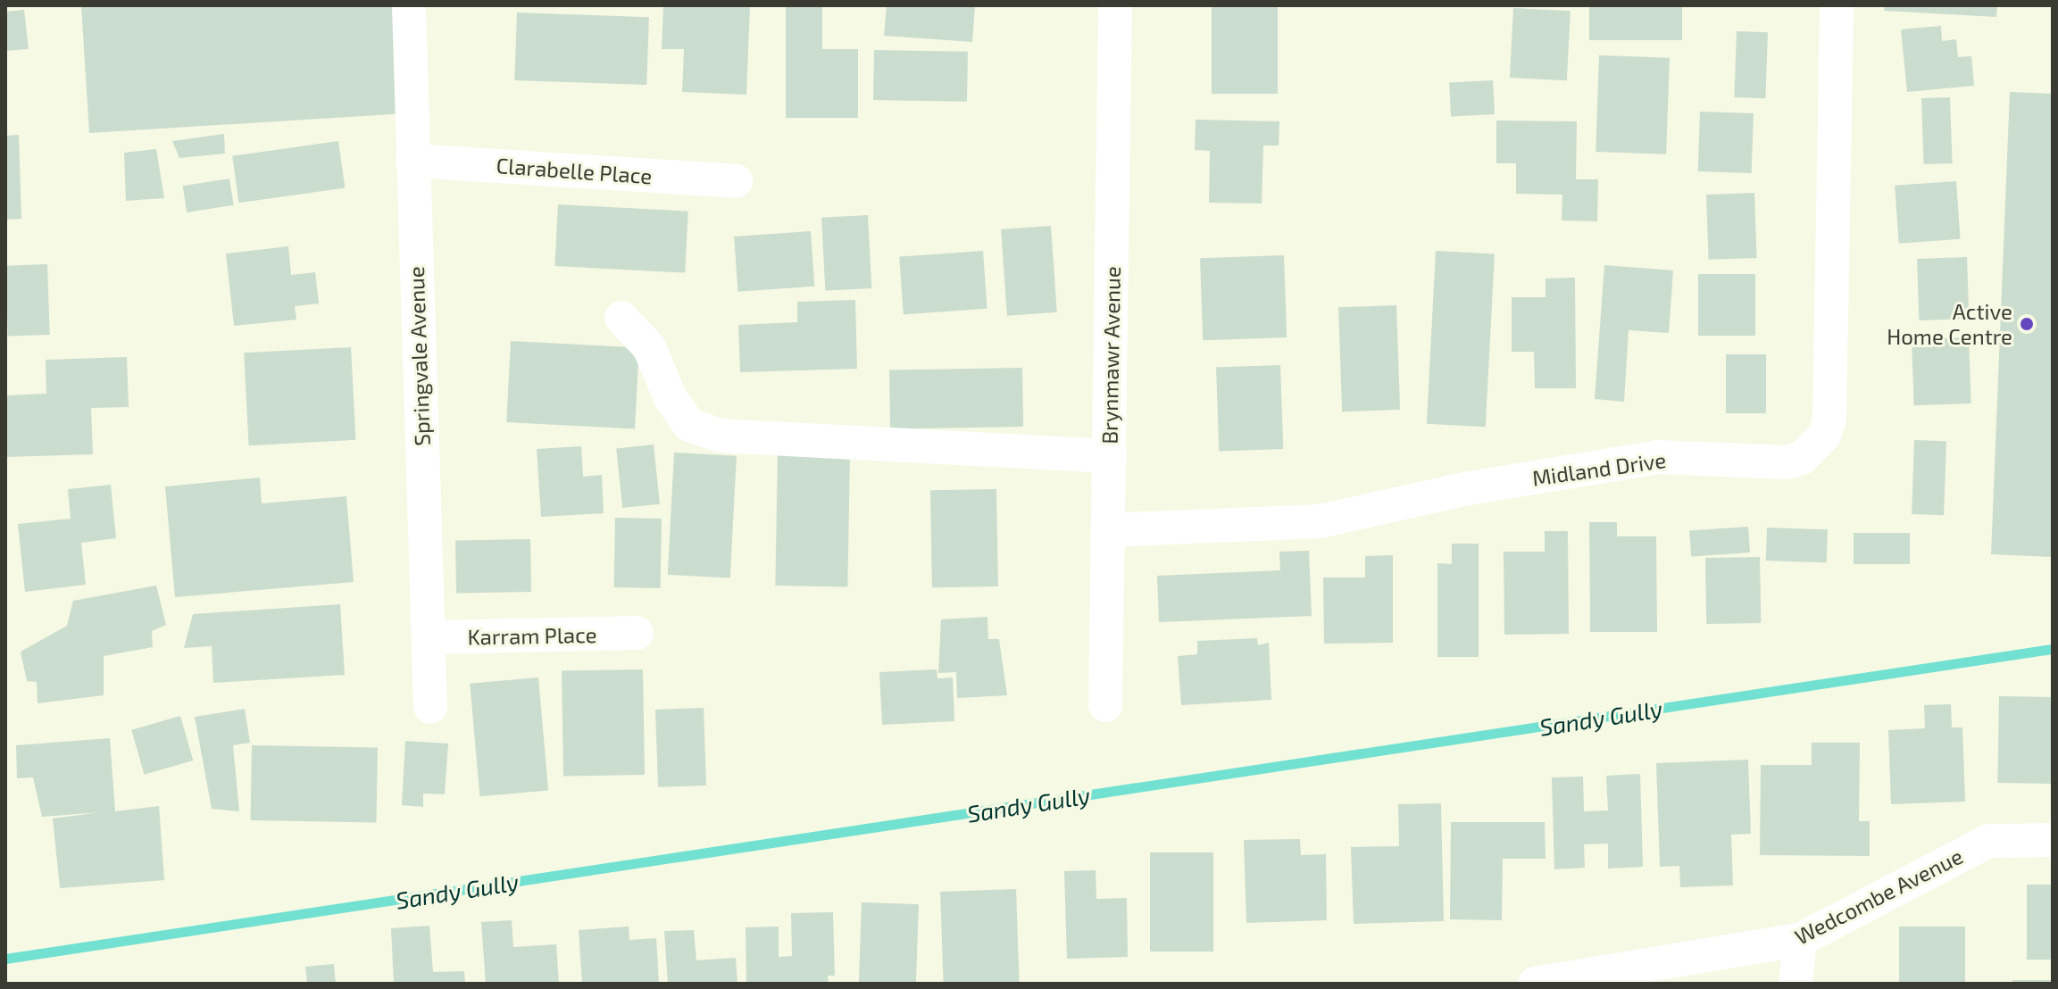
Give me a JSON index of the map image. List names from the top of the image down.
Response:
{
  "streets": {
    "street": [
      "Clarabelle Place",
      "Brynmawr Avenue",
      "Springvale Avenue",
      "Midland Drive",
      "Karram Place",
      "Wedcombe Avenue"
    ]
  },
  "crossings": [
    ["Clarabelle Place", "Springvale Avenue"],
    ["Brynmawr Avenue", "Midland Drive"],
    ["Springvale Avenue", "Karram Place"]
  ],
  "water": ["Sandy Gully"],
  "places": ["Active Home Centre"]
}
